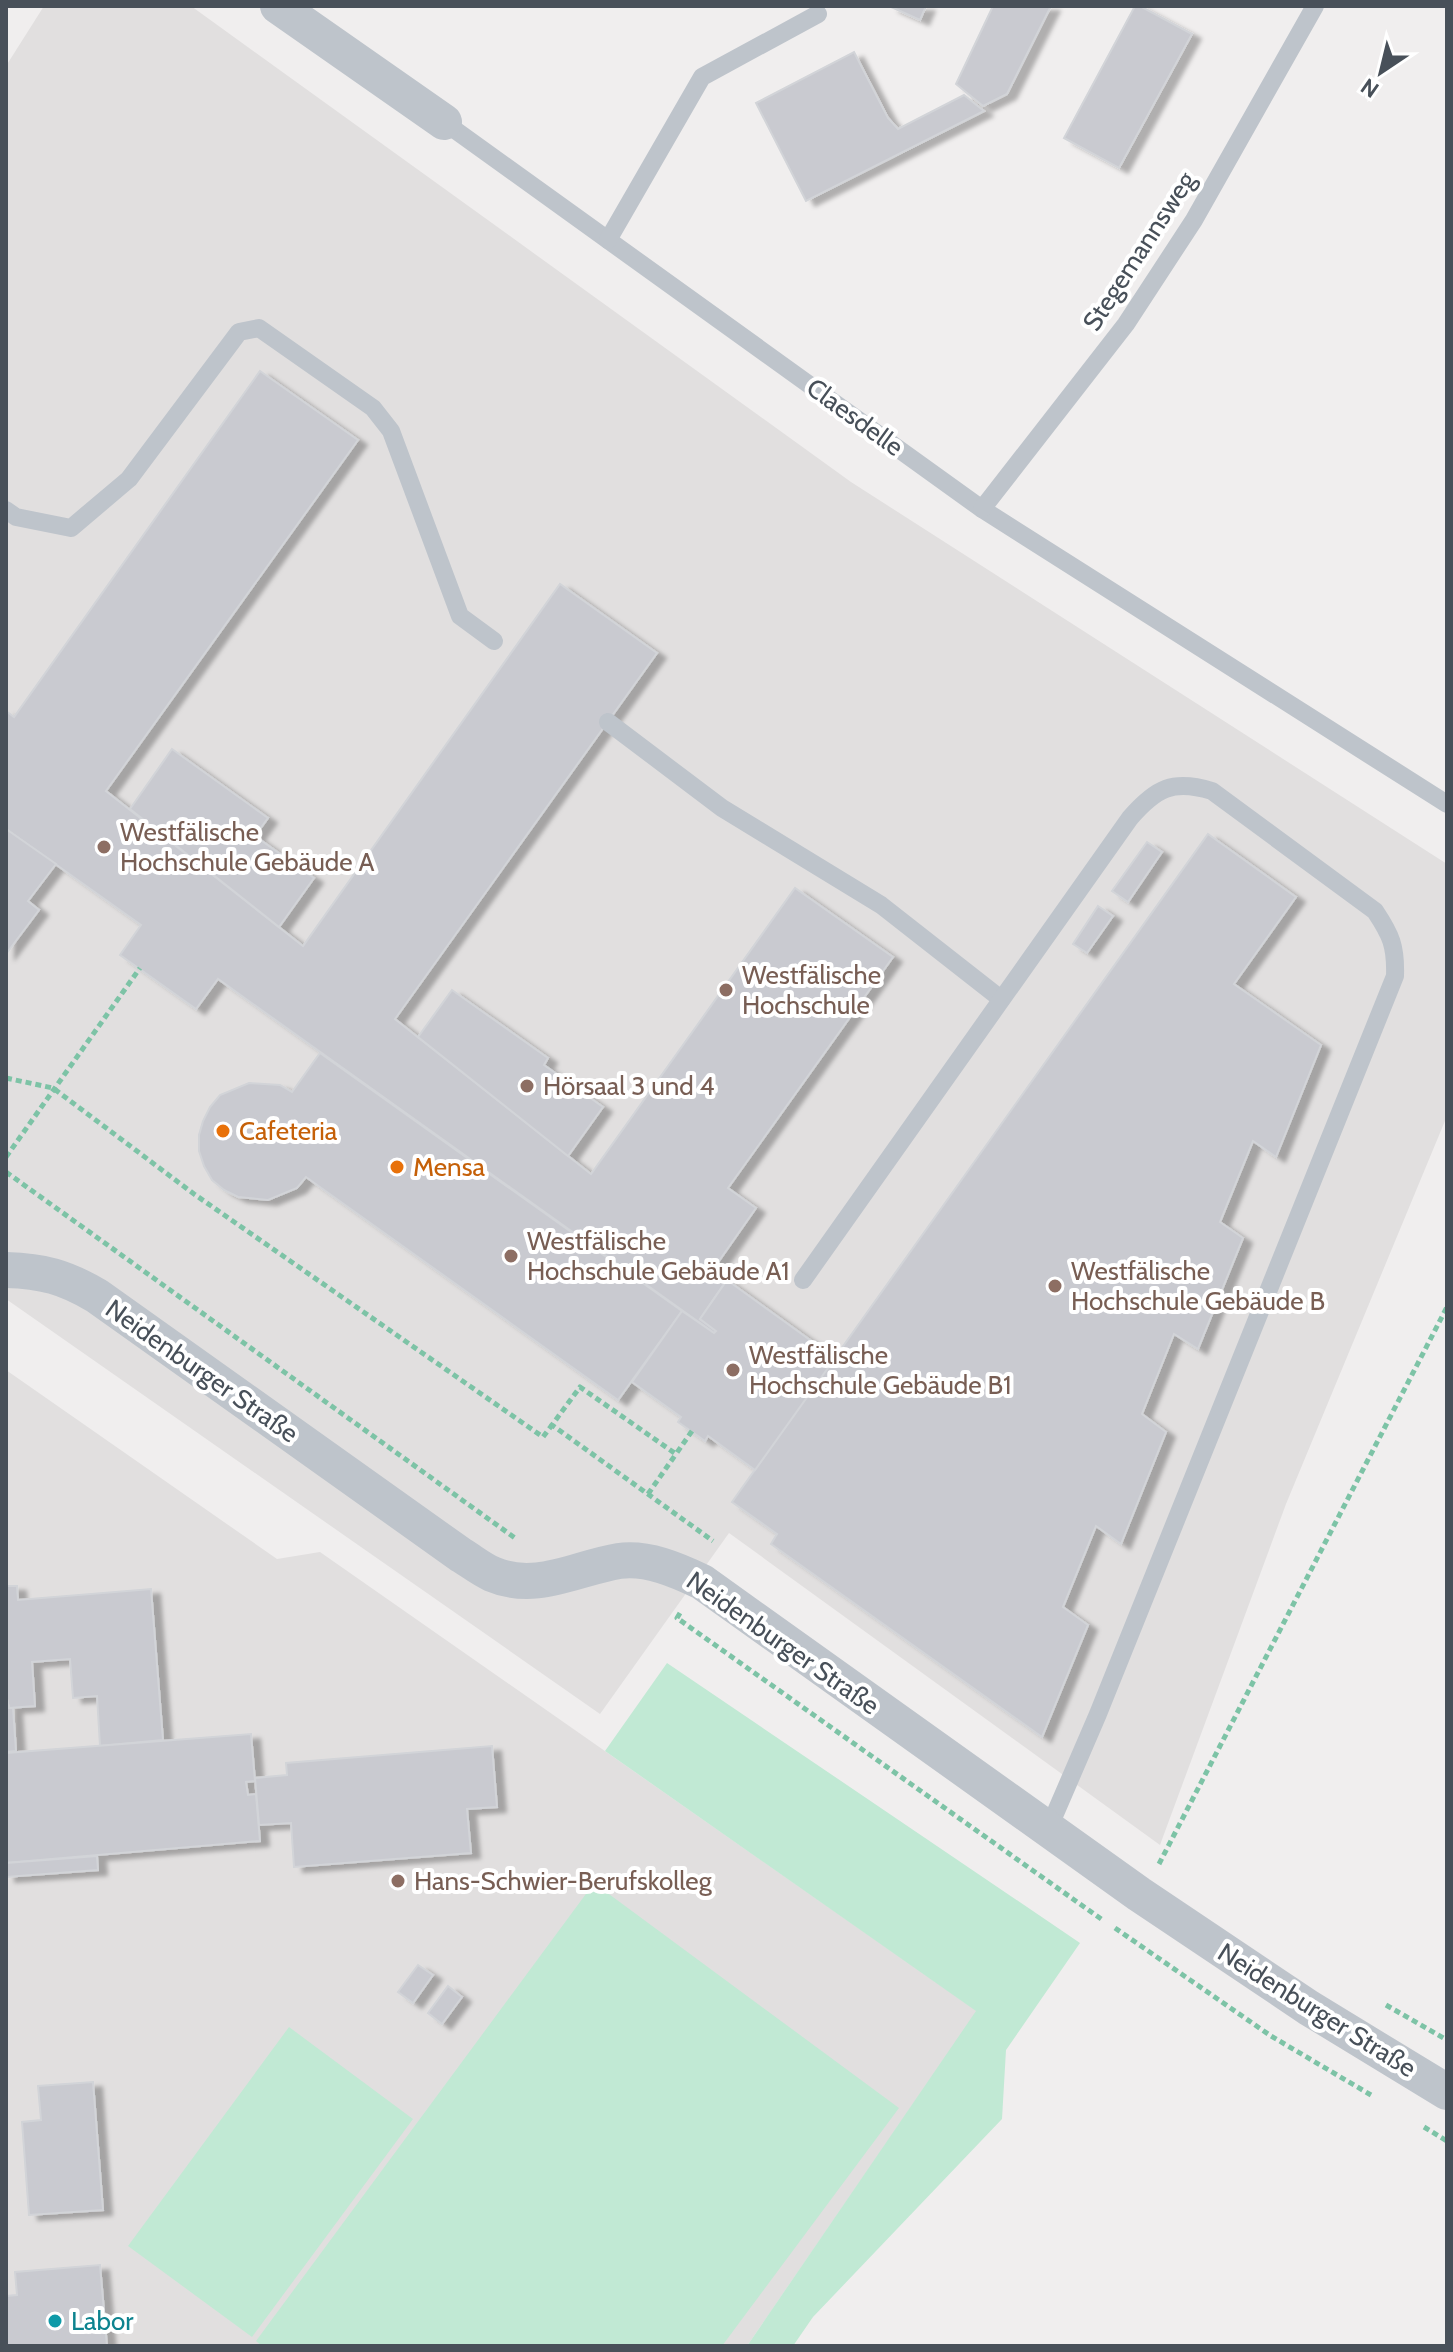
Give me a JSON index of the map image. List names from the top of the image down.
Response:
{
  "streets": {
    "street": ["Claesdelle", "Neidenburger Straße"],
    "lane": ["Stegemannsweg"]
  },
  "crossings": [
    ["Stegemannsweg", "Claesdelle"]
  ],
  "places": [
    "Westfälische Hochschule Gebäude A",
    "Westfälische Hochschule",
    "Hörsaal 3 und 4",
    "Cafeteria",
    "Mensa",
    "Westfälische Hochschule Gebäude A1",
    "Westfälische Hochschule Gebäude B",
    "Westfälische Hochschule Gebäude B1",
    "Hans-Schwier-Berufskolleg",
    "Labor"
  ],
  "north": "bottom left"
}
